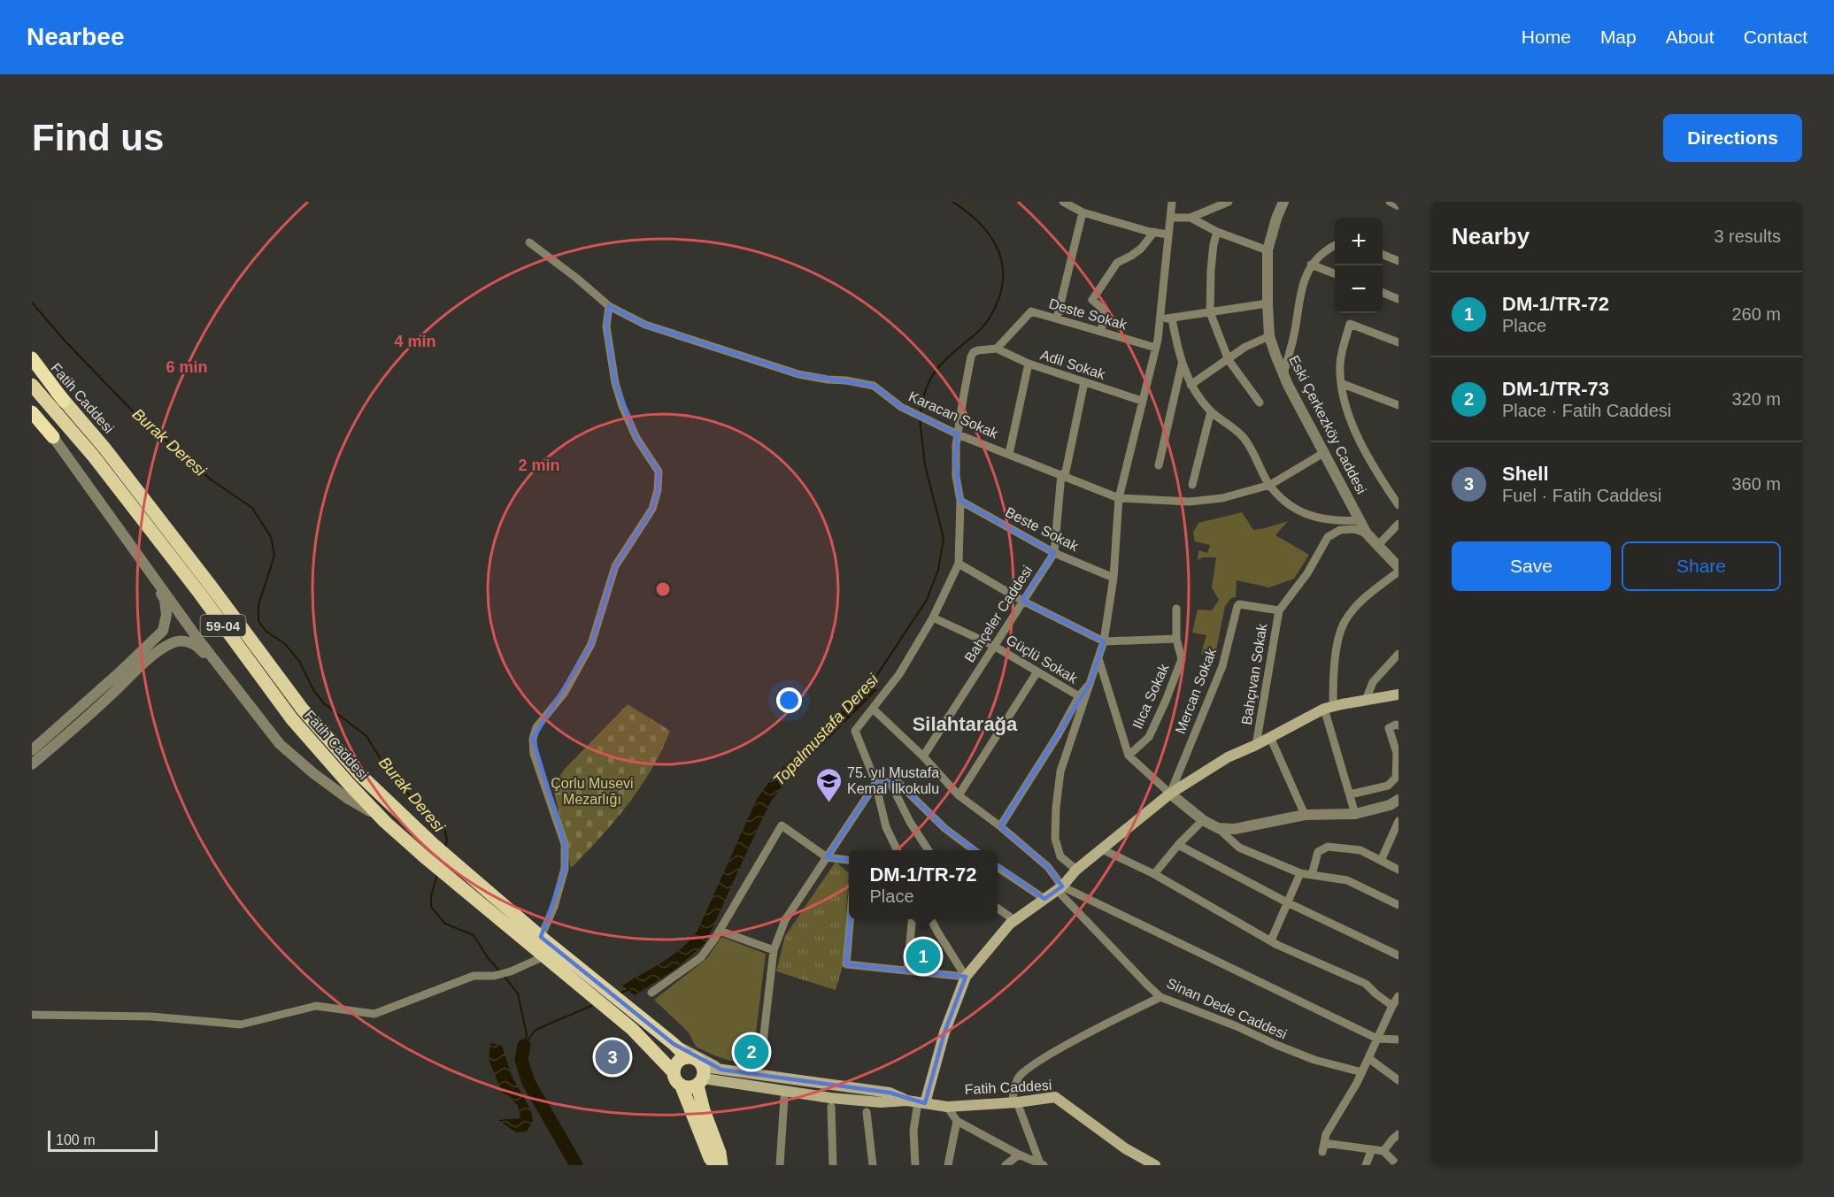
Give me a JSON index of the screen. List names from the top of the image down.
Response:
{
  "streets": {
    "main road": ["Fatih Caddesi", "59-04"],
    "street": [
      "Deste Sokak",
      "Adil Sokak",
      "Karacan Sokak",
      "Eski Çerkezköy Caddesi",
      "Beste Sokak",
      "Bahçeler Caddesi",
      "Güçlü Sokak",
      "Bahçıvan Sokak",
      "Mercan Sokak",
      "Ilıca Sokak",
      "Sinan Dede Caddesi"
    ]
  },
  "crossings": [
    ["Deste Sokak", "Adil Sokak"],
    ["Adil Sokak", "Bahçeler Caddesi"],
    ["Karacan Sokak", "Eski Çerkezköy Caddesi"],
    ["Karacan Sokak", "Bahçeler Caddesi"],
    ["Eski Çerkezköy Caddesi", "Bahçıvan Sokak"],
    ["Beste Sokak", "Bahçeler Caddesi"],
    ["Bahçeler Caddesi", "Güçlü Sokak"],
    ["Bahçeler Caddesi", "Sinan Dede Caddesi"],
    ["Bahçıvan Sokak", "Mercan Sokak"]
  ],
  "districts": ["Silahtarağa"],
  "water": ["Burak Deresi", "Topalmustafa Deresi"],
  "parks": ["Çorlu Musevi Mezarlığı"],
  "places": {
    "school or university": ["75. yıl Mustafa Kemal İlkokulu"]
  },
  "scale_bar": "100 m",
  "page": {
    "header": "Nearbee",
    "nav": [
      "Home",
      "Map",
      "About",
      "Contact"
    ],
    "buttons": [
      "Directions",
      ["Save", "Share"]
    ],
    "title": "Find us",
    "heading": ["Nearby", "3 results"],
    "map_buttons": ["+", "−"],
    "list": [
      {
        "mark": "1",
        "name": "DM-1/TR-72",
        "note": "Place",
        "value": "260 m"
      },
      {
        "mark": "2",
        "name": "DM-1/TR-73",
        "note": "Place · Fatih Caddesi",
        "value": "320 m"
      },
      {
        "mark": "3",
        "name": "Shell",
        "note": "Fuel · Fatih Caddesi",
        "value": "360 m"
      }
    ],
    "popup": ["DM-1/TR-72", "Place"],
    "pins": ["1", "2", "3"],
    "scale": "100 m"
  },
  "rings": ["4 min", "6 min", "2 min"]
}
